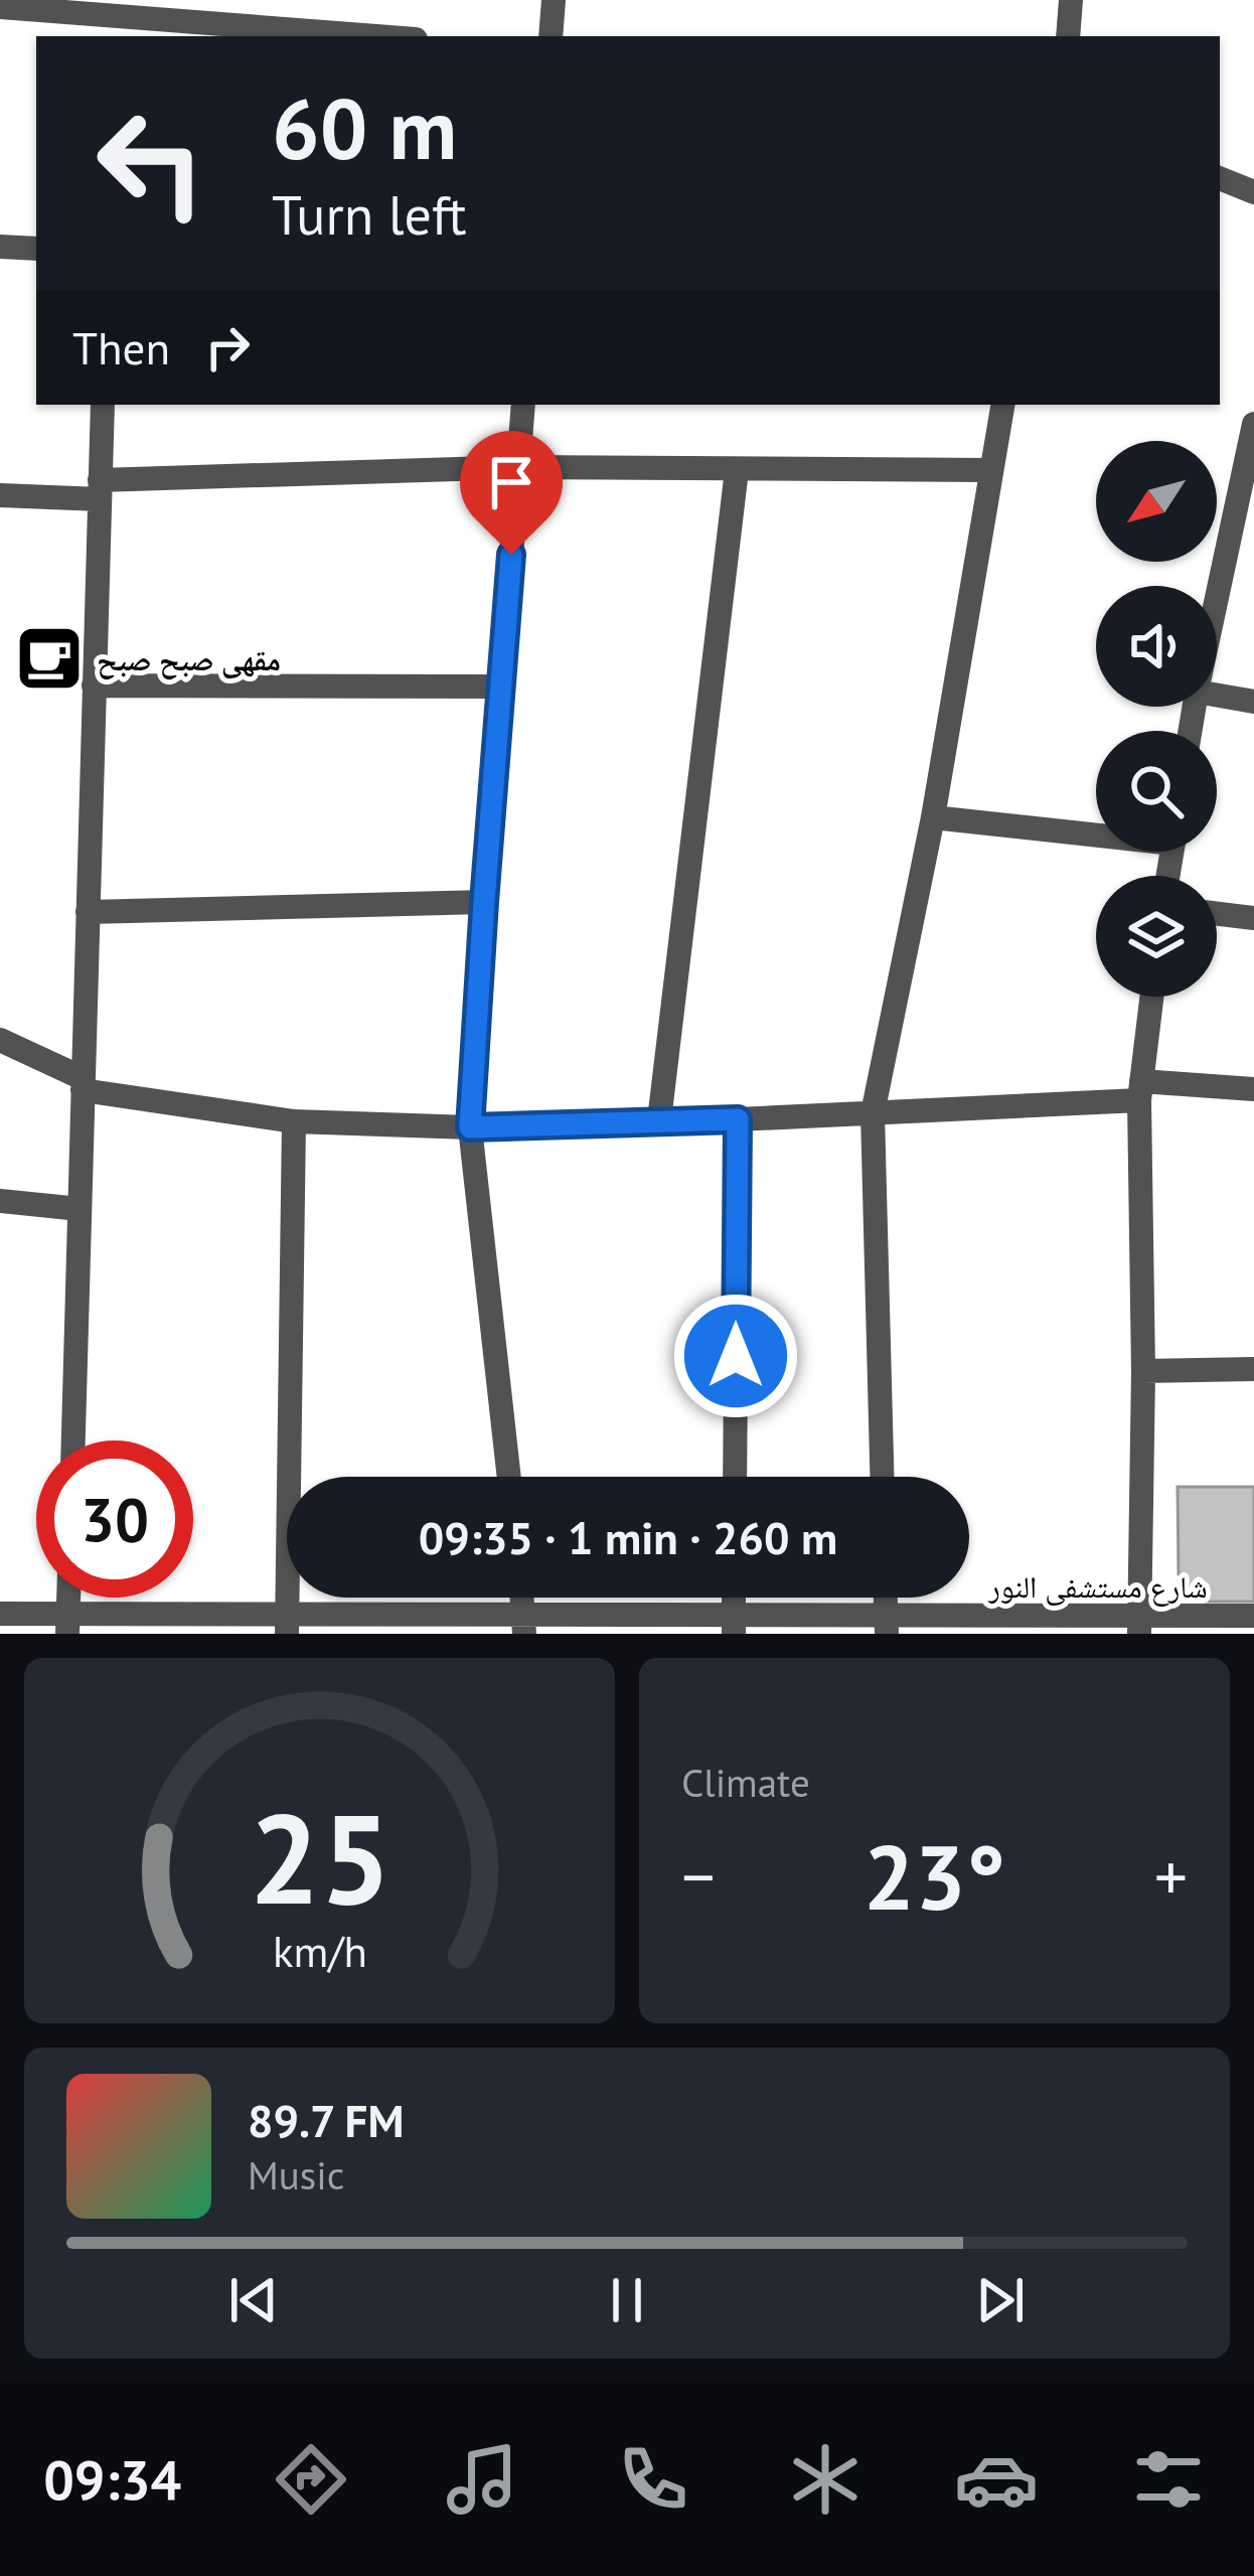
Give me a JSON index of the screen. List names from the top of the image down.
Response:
{
  "streets": {
    "street": ["شارع مستشفى النور"]
  },
  "places": {
    "cafe": ["مقهى صبح صبح"]
  },
  "north": "bottom left",
  "page": {
    "turn": ["60 m", "Turn left"],
    "then": "Then",
    "limit": "30",
    "trip": "09:35 · 1 min · 260 m",
    "tile": "Climate",
    "heat": ["−", "23°", "+"],
    "song": ["89.7 FM", "Music"],
    "tabs": "09:34",
    "gauge": ["25", "km/h"]
  }
}
